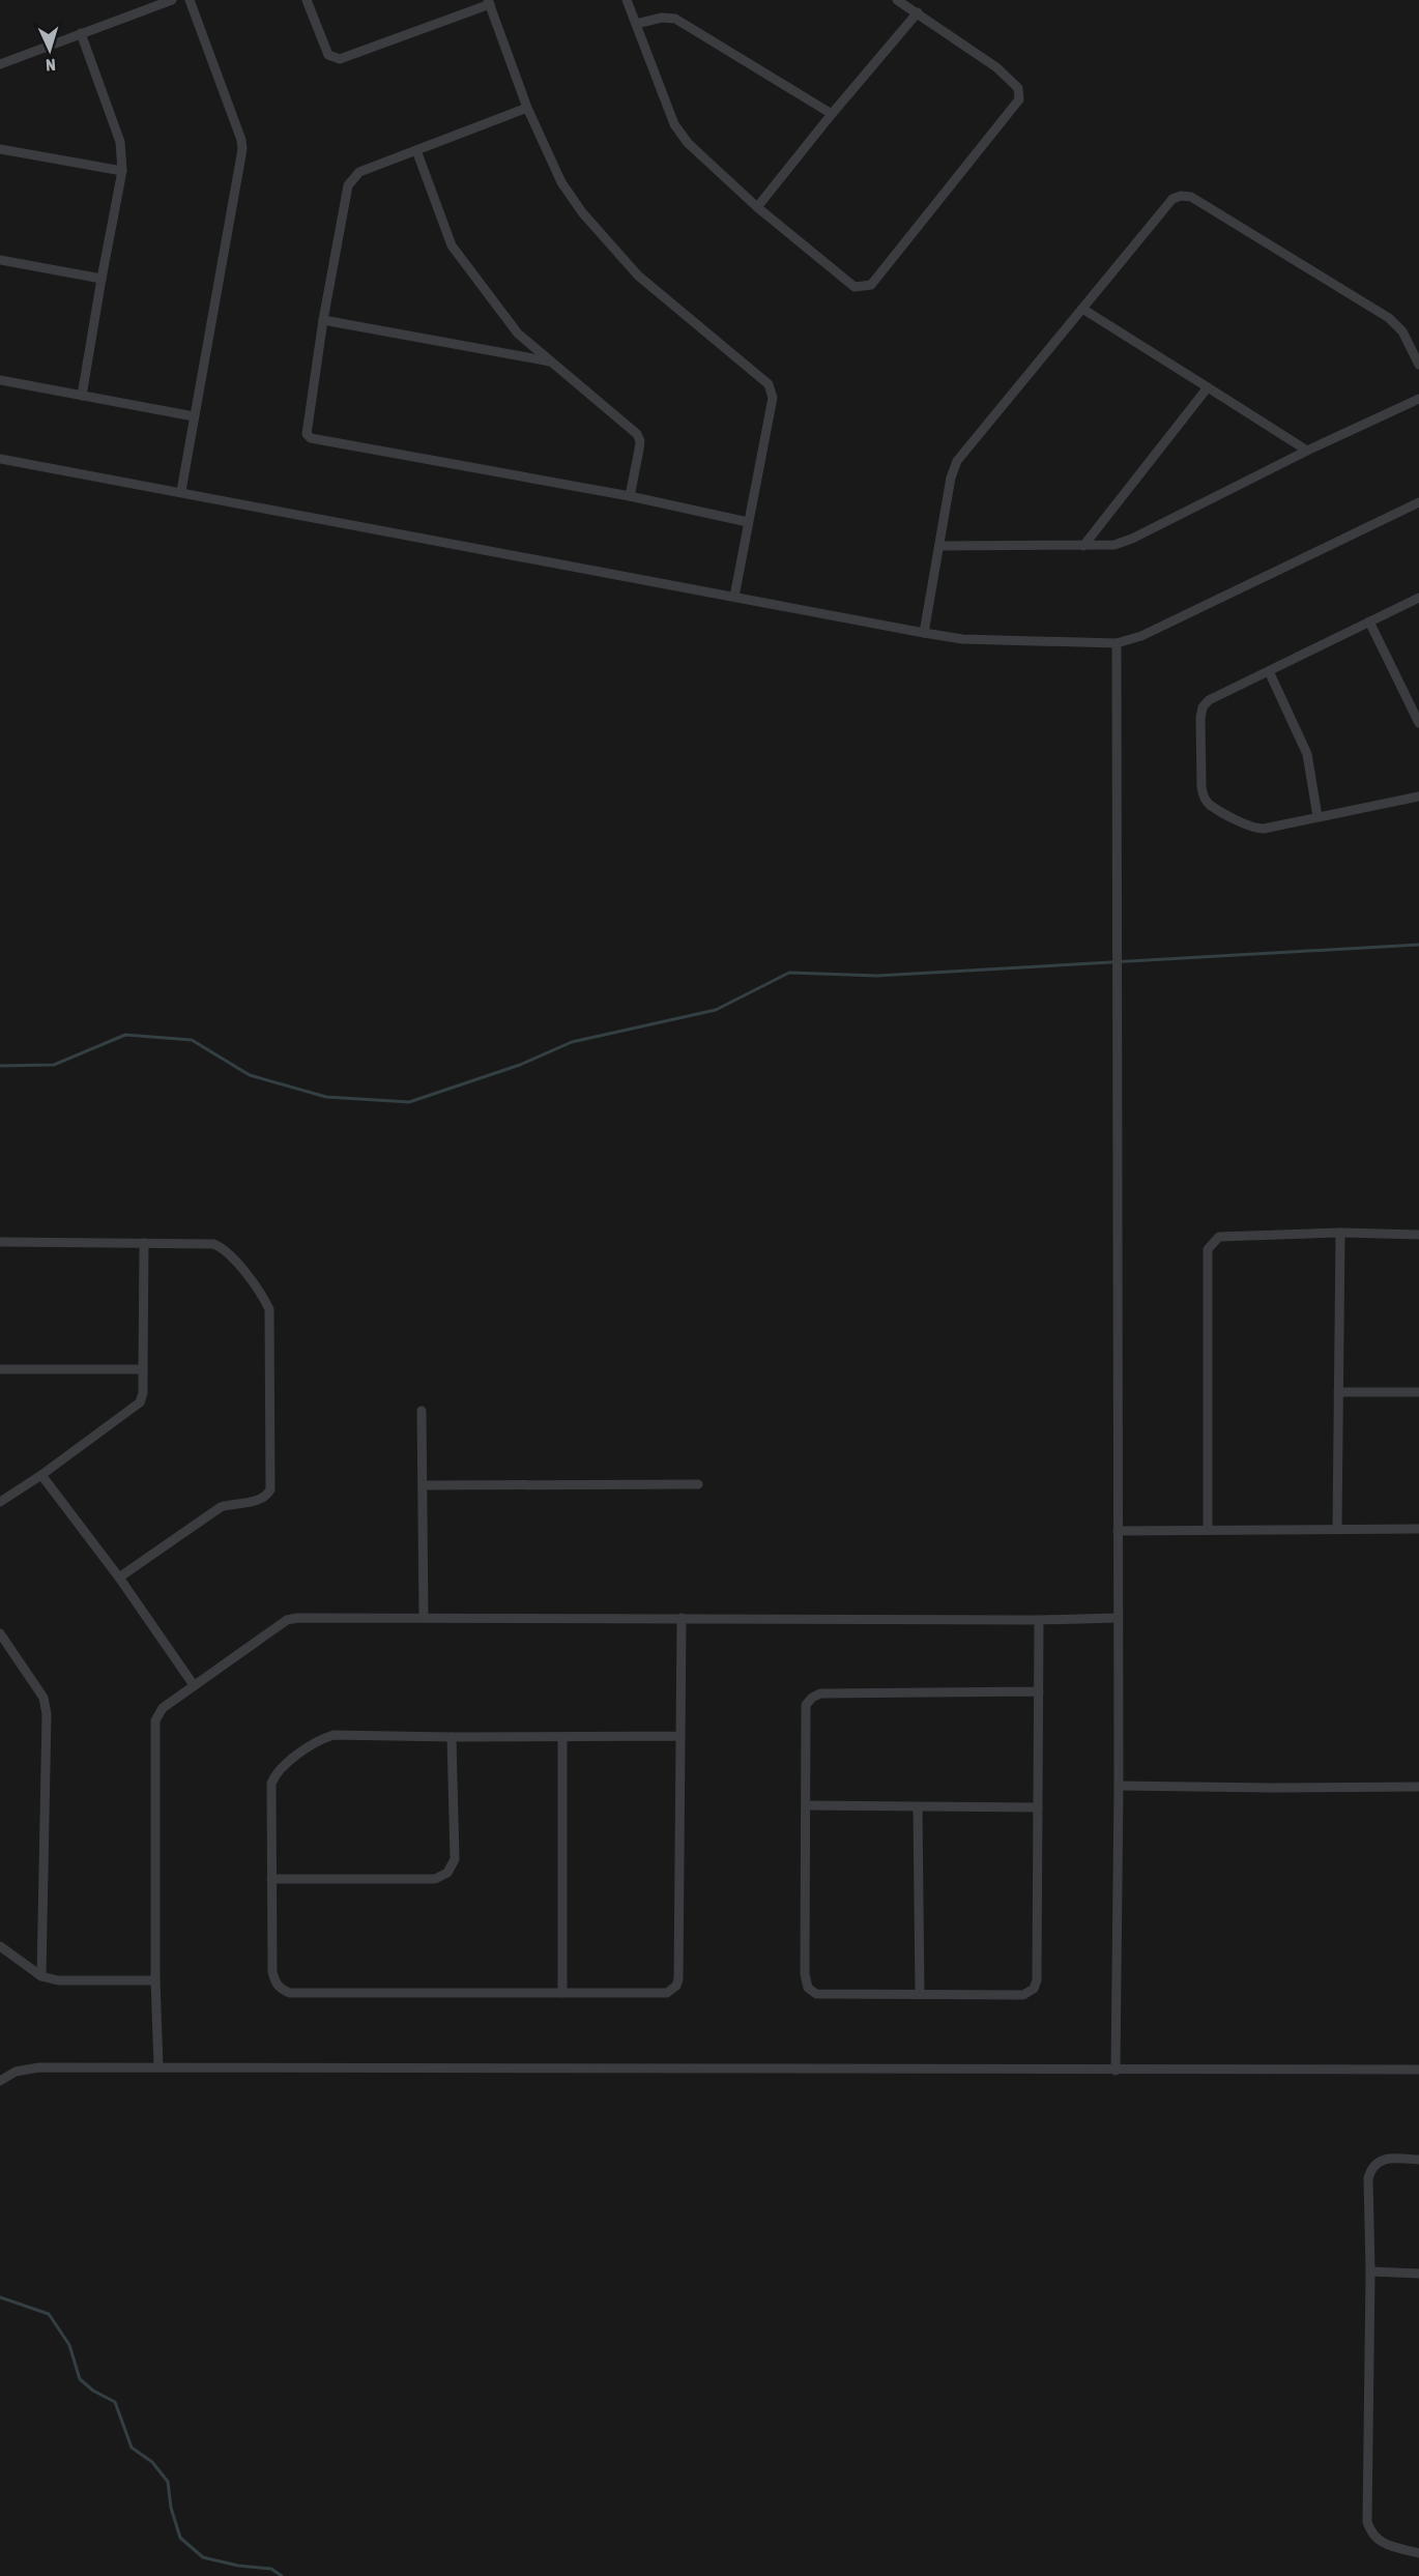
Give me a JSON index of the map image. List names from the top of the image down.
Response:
{
  "north": "bottom"
}
